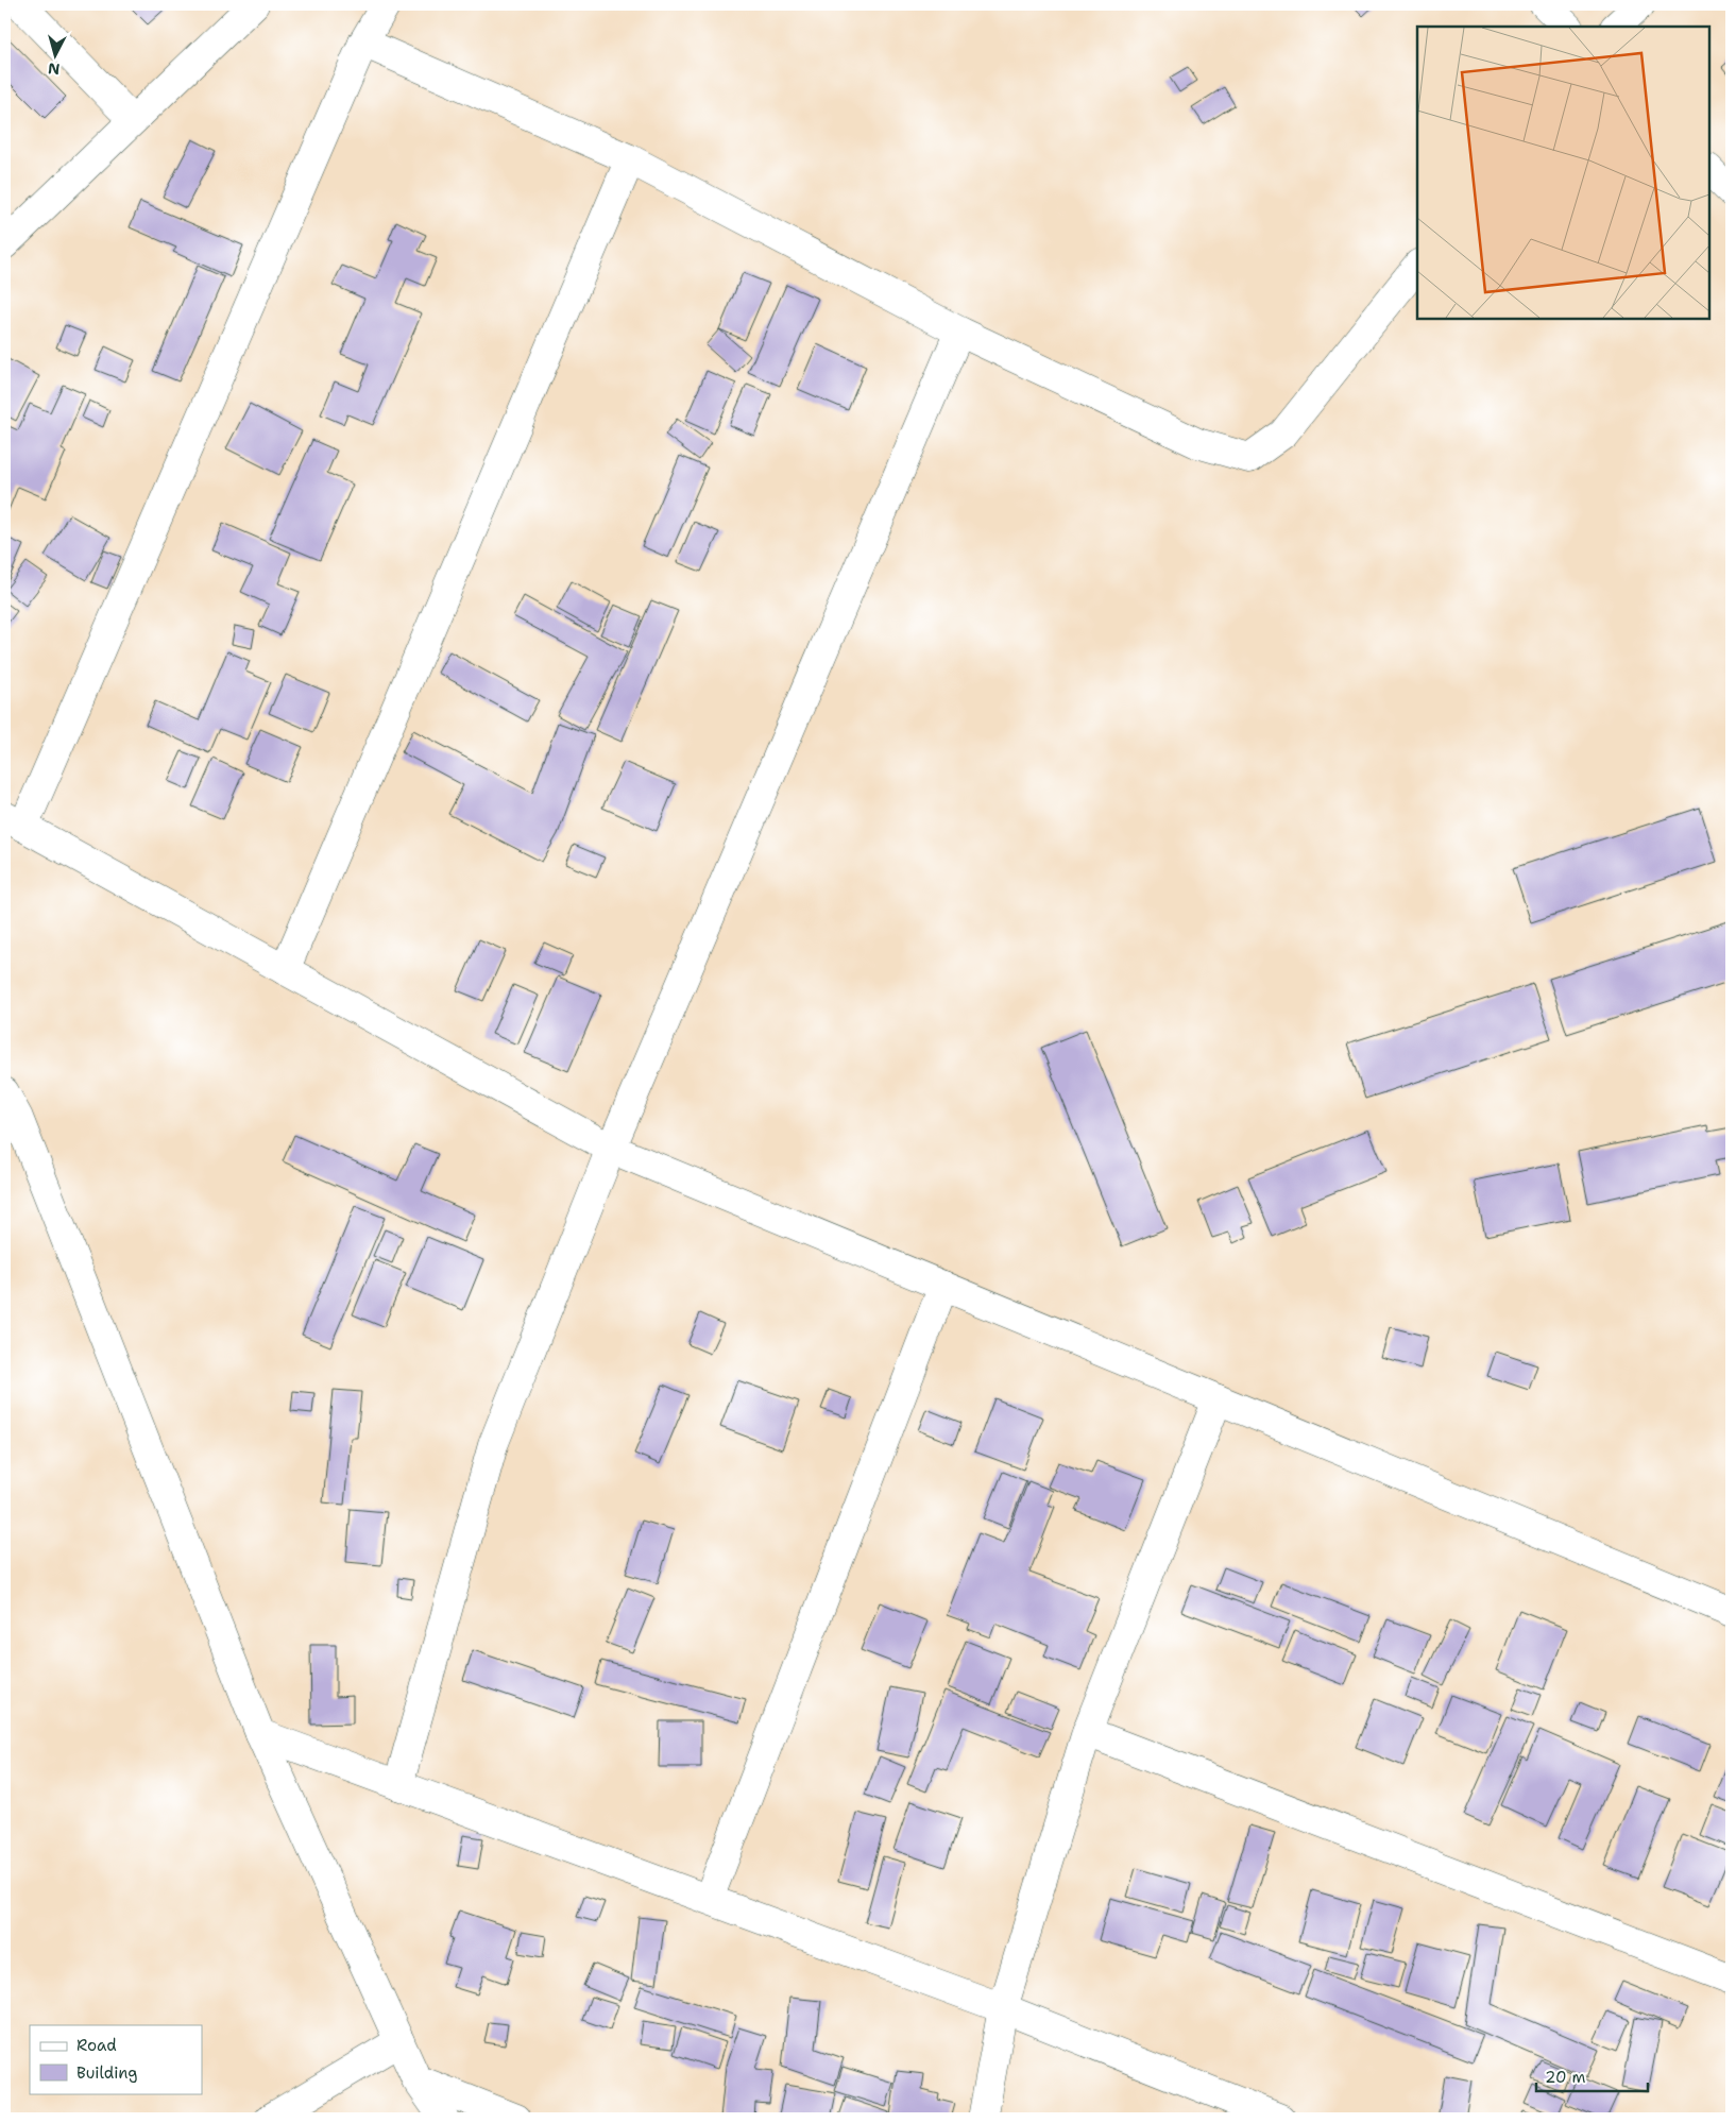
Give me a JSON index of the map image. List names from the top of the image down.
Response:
{
  "legend": ["Road", "Building"],
  "scale_bar": "20 m",
  "north": "bottom"
}
